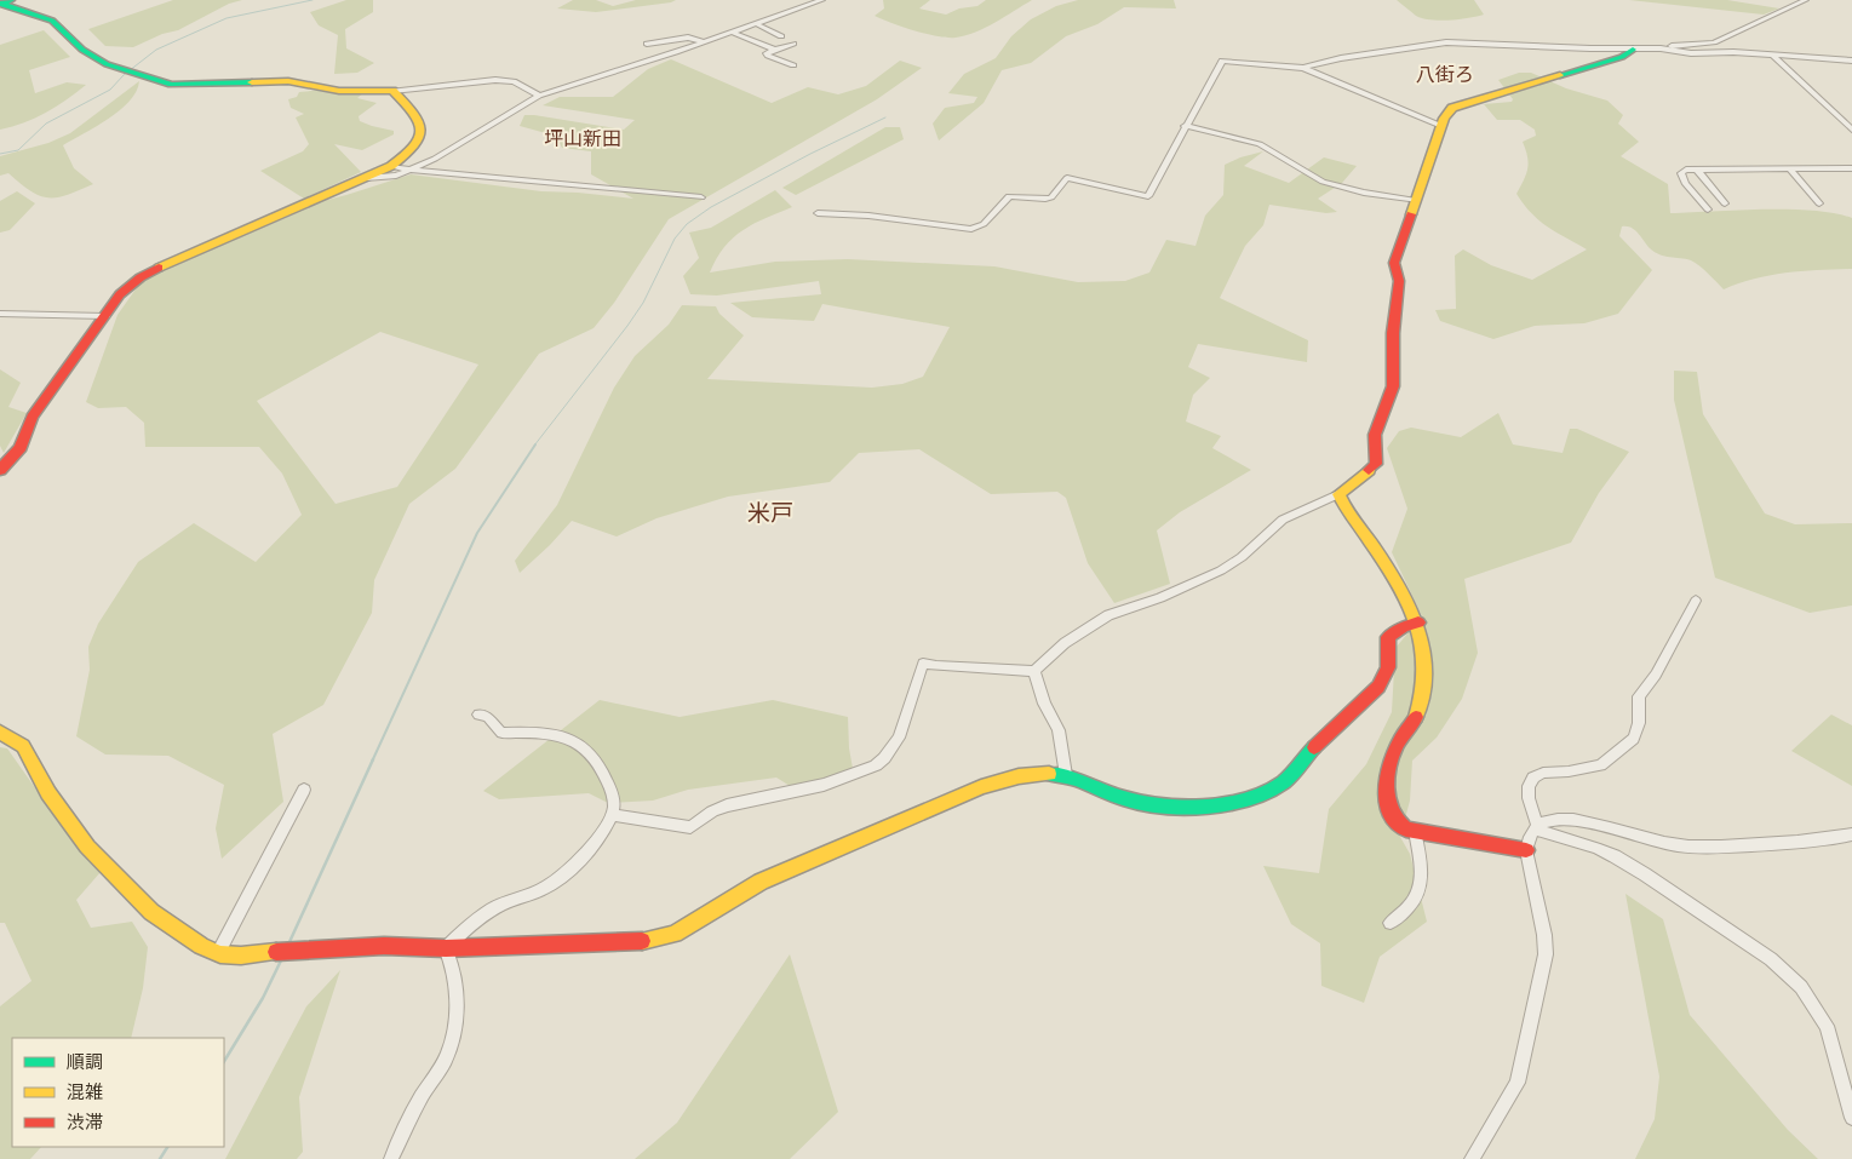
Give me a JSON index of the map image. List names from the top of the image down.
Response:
{
  "districts": ["八街ろ", "坪山新田", "米戸"],
  "legend": ["順調", "混雑", "渋滞"]
}
